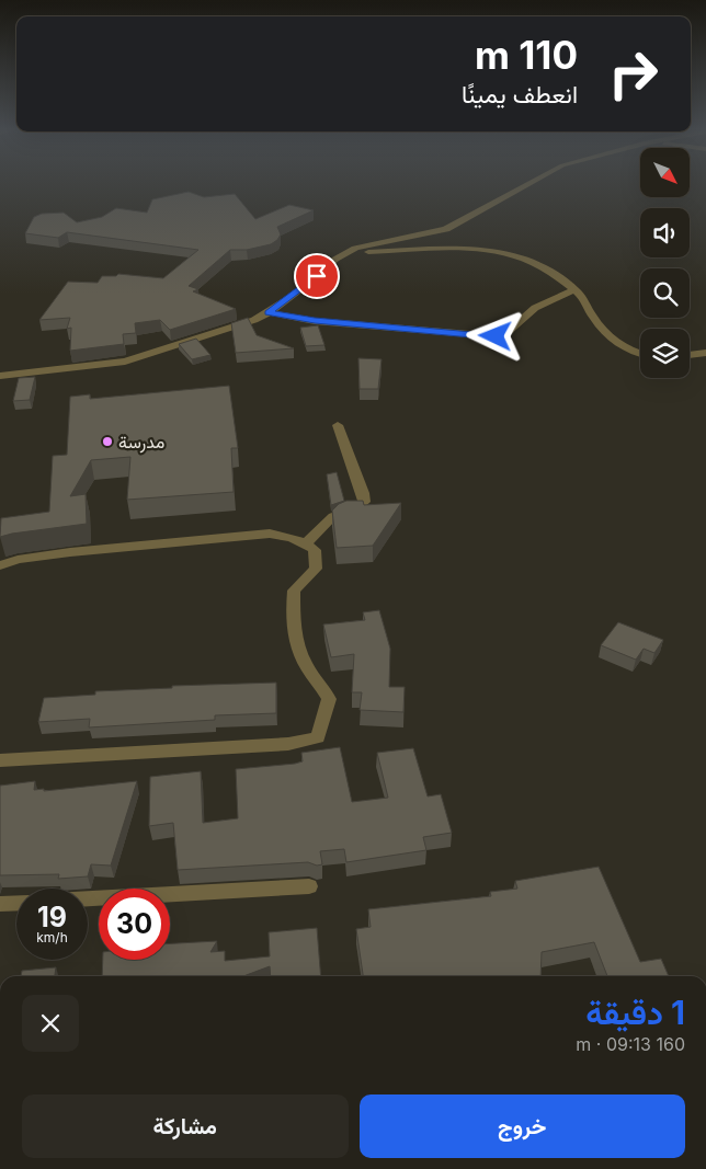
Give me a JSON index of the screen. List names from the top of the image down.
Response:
{
  "places": ["مدرسة"],
  "north": "bottom right",
  "page": {
    "turn": ["110 m", "انعطف يمينًا"],
    "speed": "19 km/h",
    "limit": "30",
    "heading": ["1 دقيقة", "160 m · 09:13"],
    "buttons": ["خروج", "مشاركة"]
  }
}
